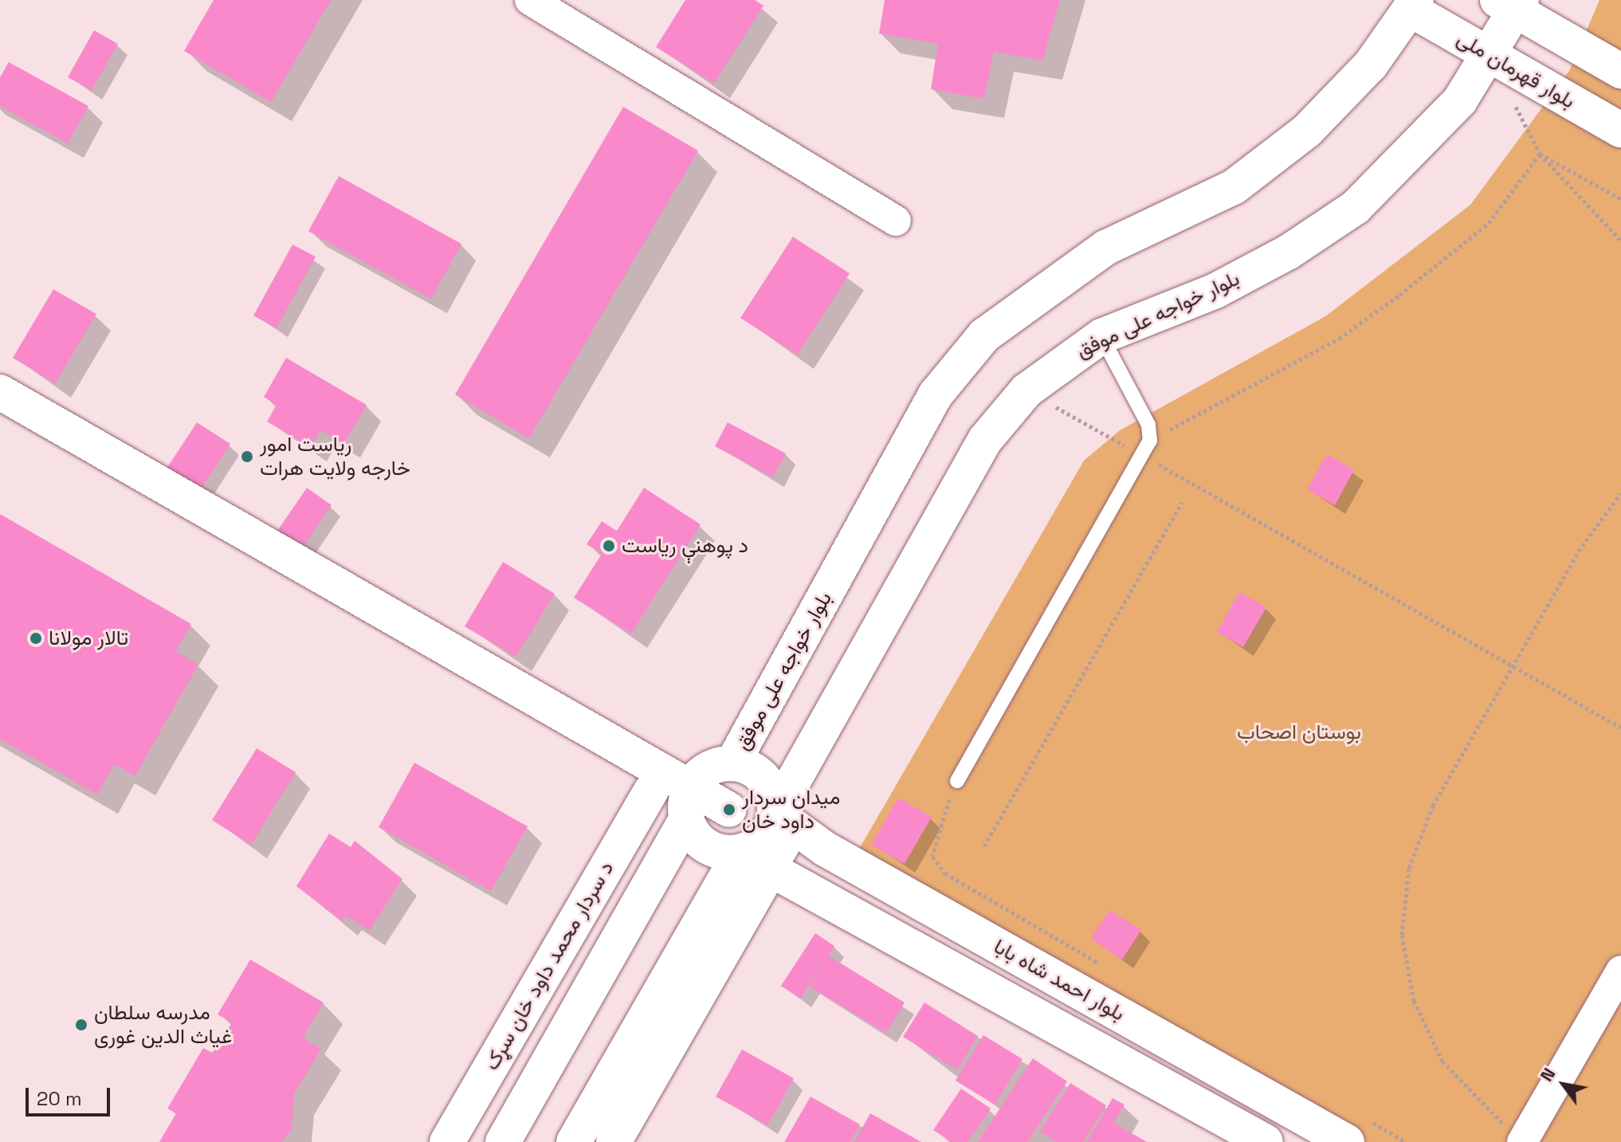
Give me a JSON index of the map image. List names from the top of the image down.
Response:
{
  "streets": {
    "main road": [
      "بلوار قهرمان ملی",
      "بلوار خواجه علی موفق",
      "د سردار محمد داود خان سړک",
      "بلوار احمد شاه بابا"
    ]
  },
  "crossings": [
    ["بلوار قهرمان ملی", "بلوار خواجه علی موفق"],
    ["بلوار خواجه علی موفق", "بلوار احمد شاه بابا"]
  ],
  "parks": ["بوستان اصحاب"],
  "places": [
    "ریاست امور خارجه ولایت هرات",
    "د پوهنې ریاست",
    "تالار مولانا",
    "میدان سردار داود خان",
    "مدرسه سلطان غیاث الدین غوری"
  ],
  "scale_bar": "20 m",
  "north": "top left"
}
